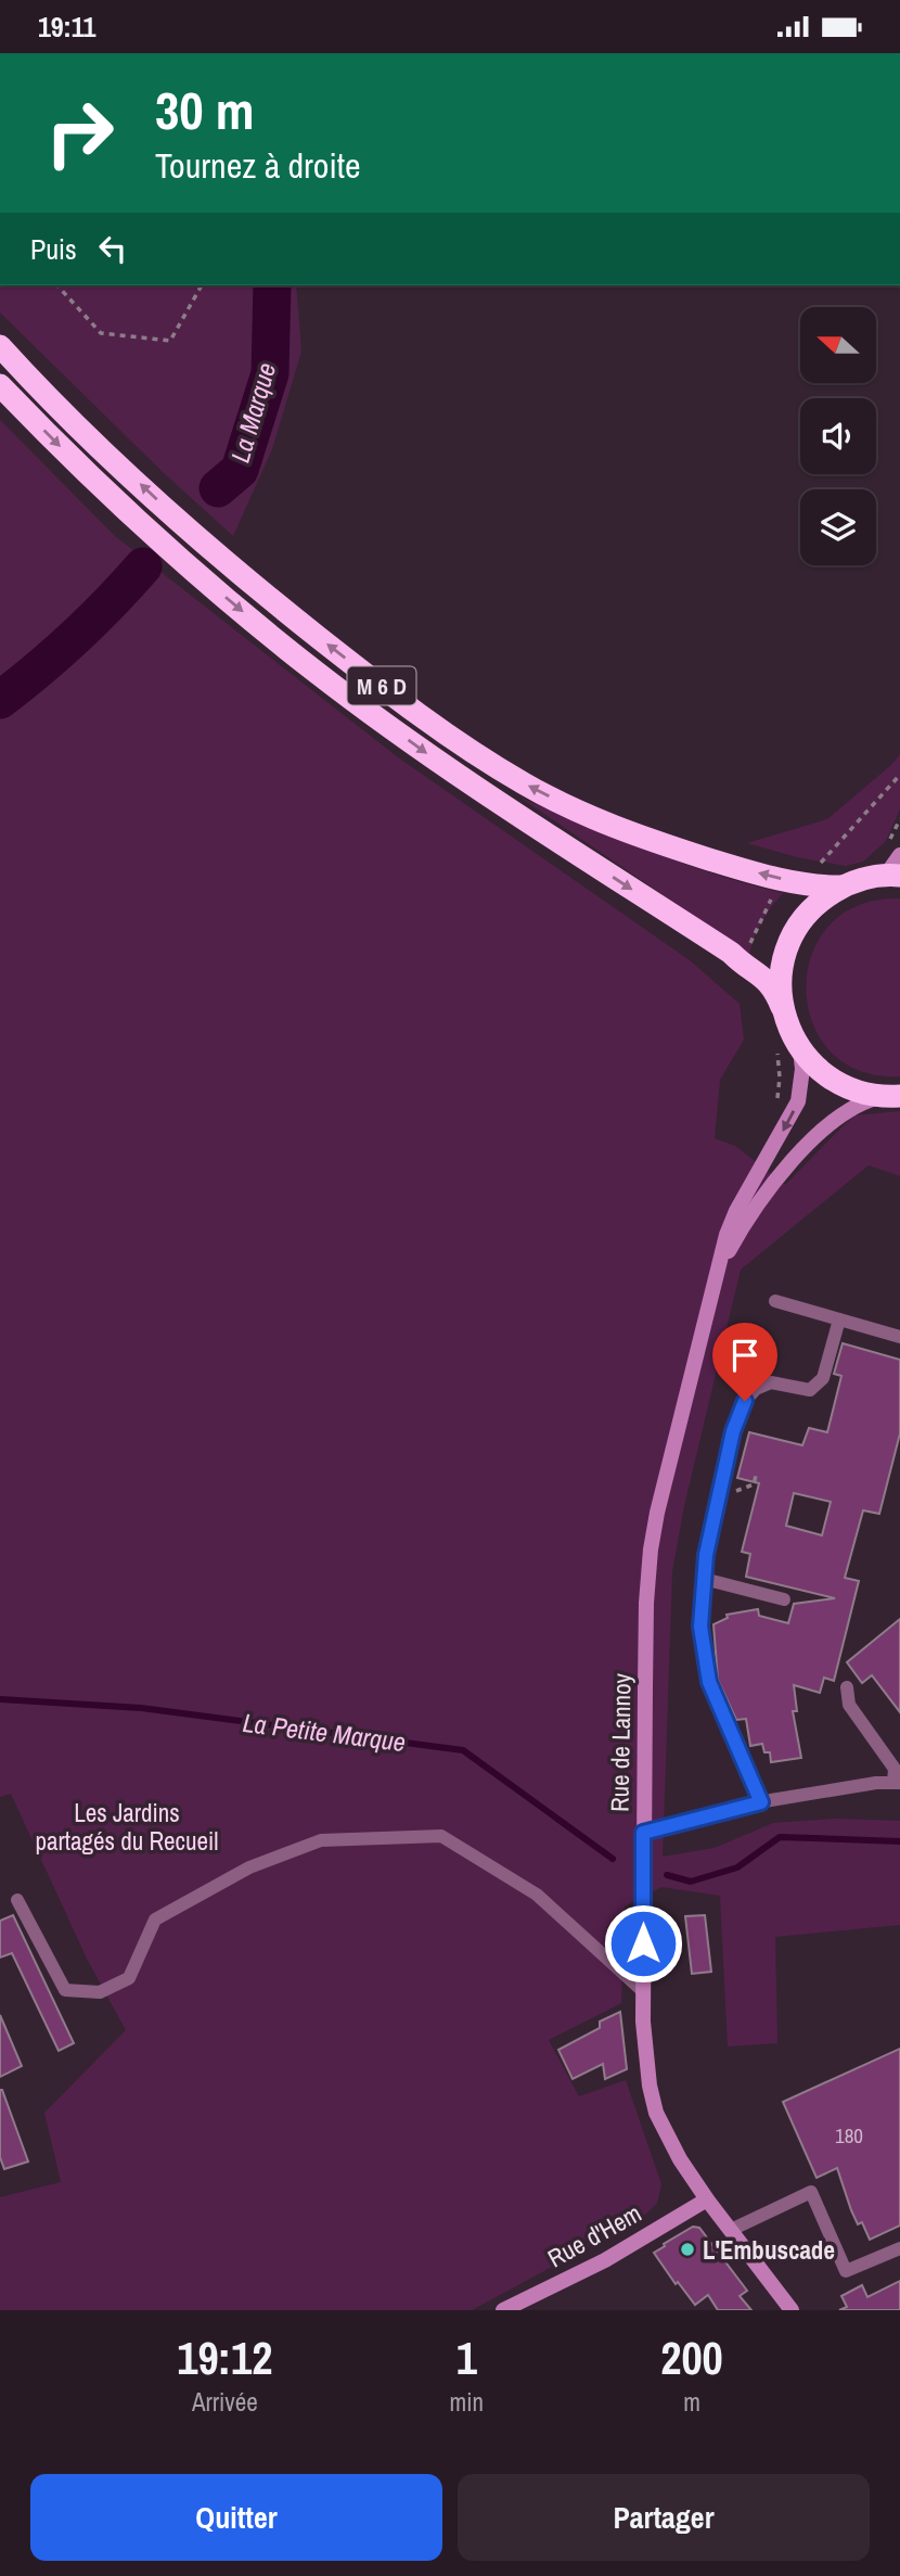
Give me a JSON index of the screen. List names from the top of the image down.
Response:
{
  "streets": {
    "highway": ["M 6 D"],
    "main road": ["Rue de Lannoy", "Rue d'Hem"]
  },
  "crossings": [
    ["Rue de Lannoy", "Rue d'Hem"]
  ],
  "water": ["La Marque", "La Petite Marque"],
  "parks": ["Les Jardins partagés du Recueil"],
  "places": ["L'Embuscade"],
  "house_numbers": ["180"],
  "north": "left",
  "page": {
    "status": "19:11",
    "turn": ["30 m", "Tournez à droite"],
    "then": "Puis",
    "eta": [
      "19:12",
      "Arrivée",
      "1",
      "min",
      "200",
      "m"
    ],
    "buttons": ["Quitter", "Partager"]
  }
}
